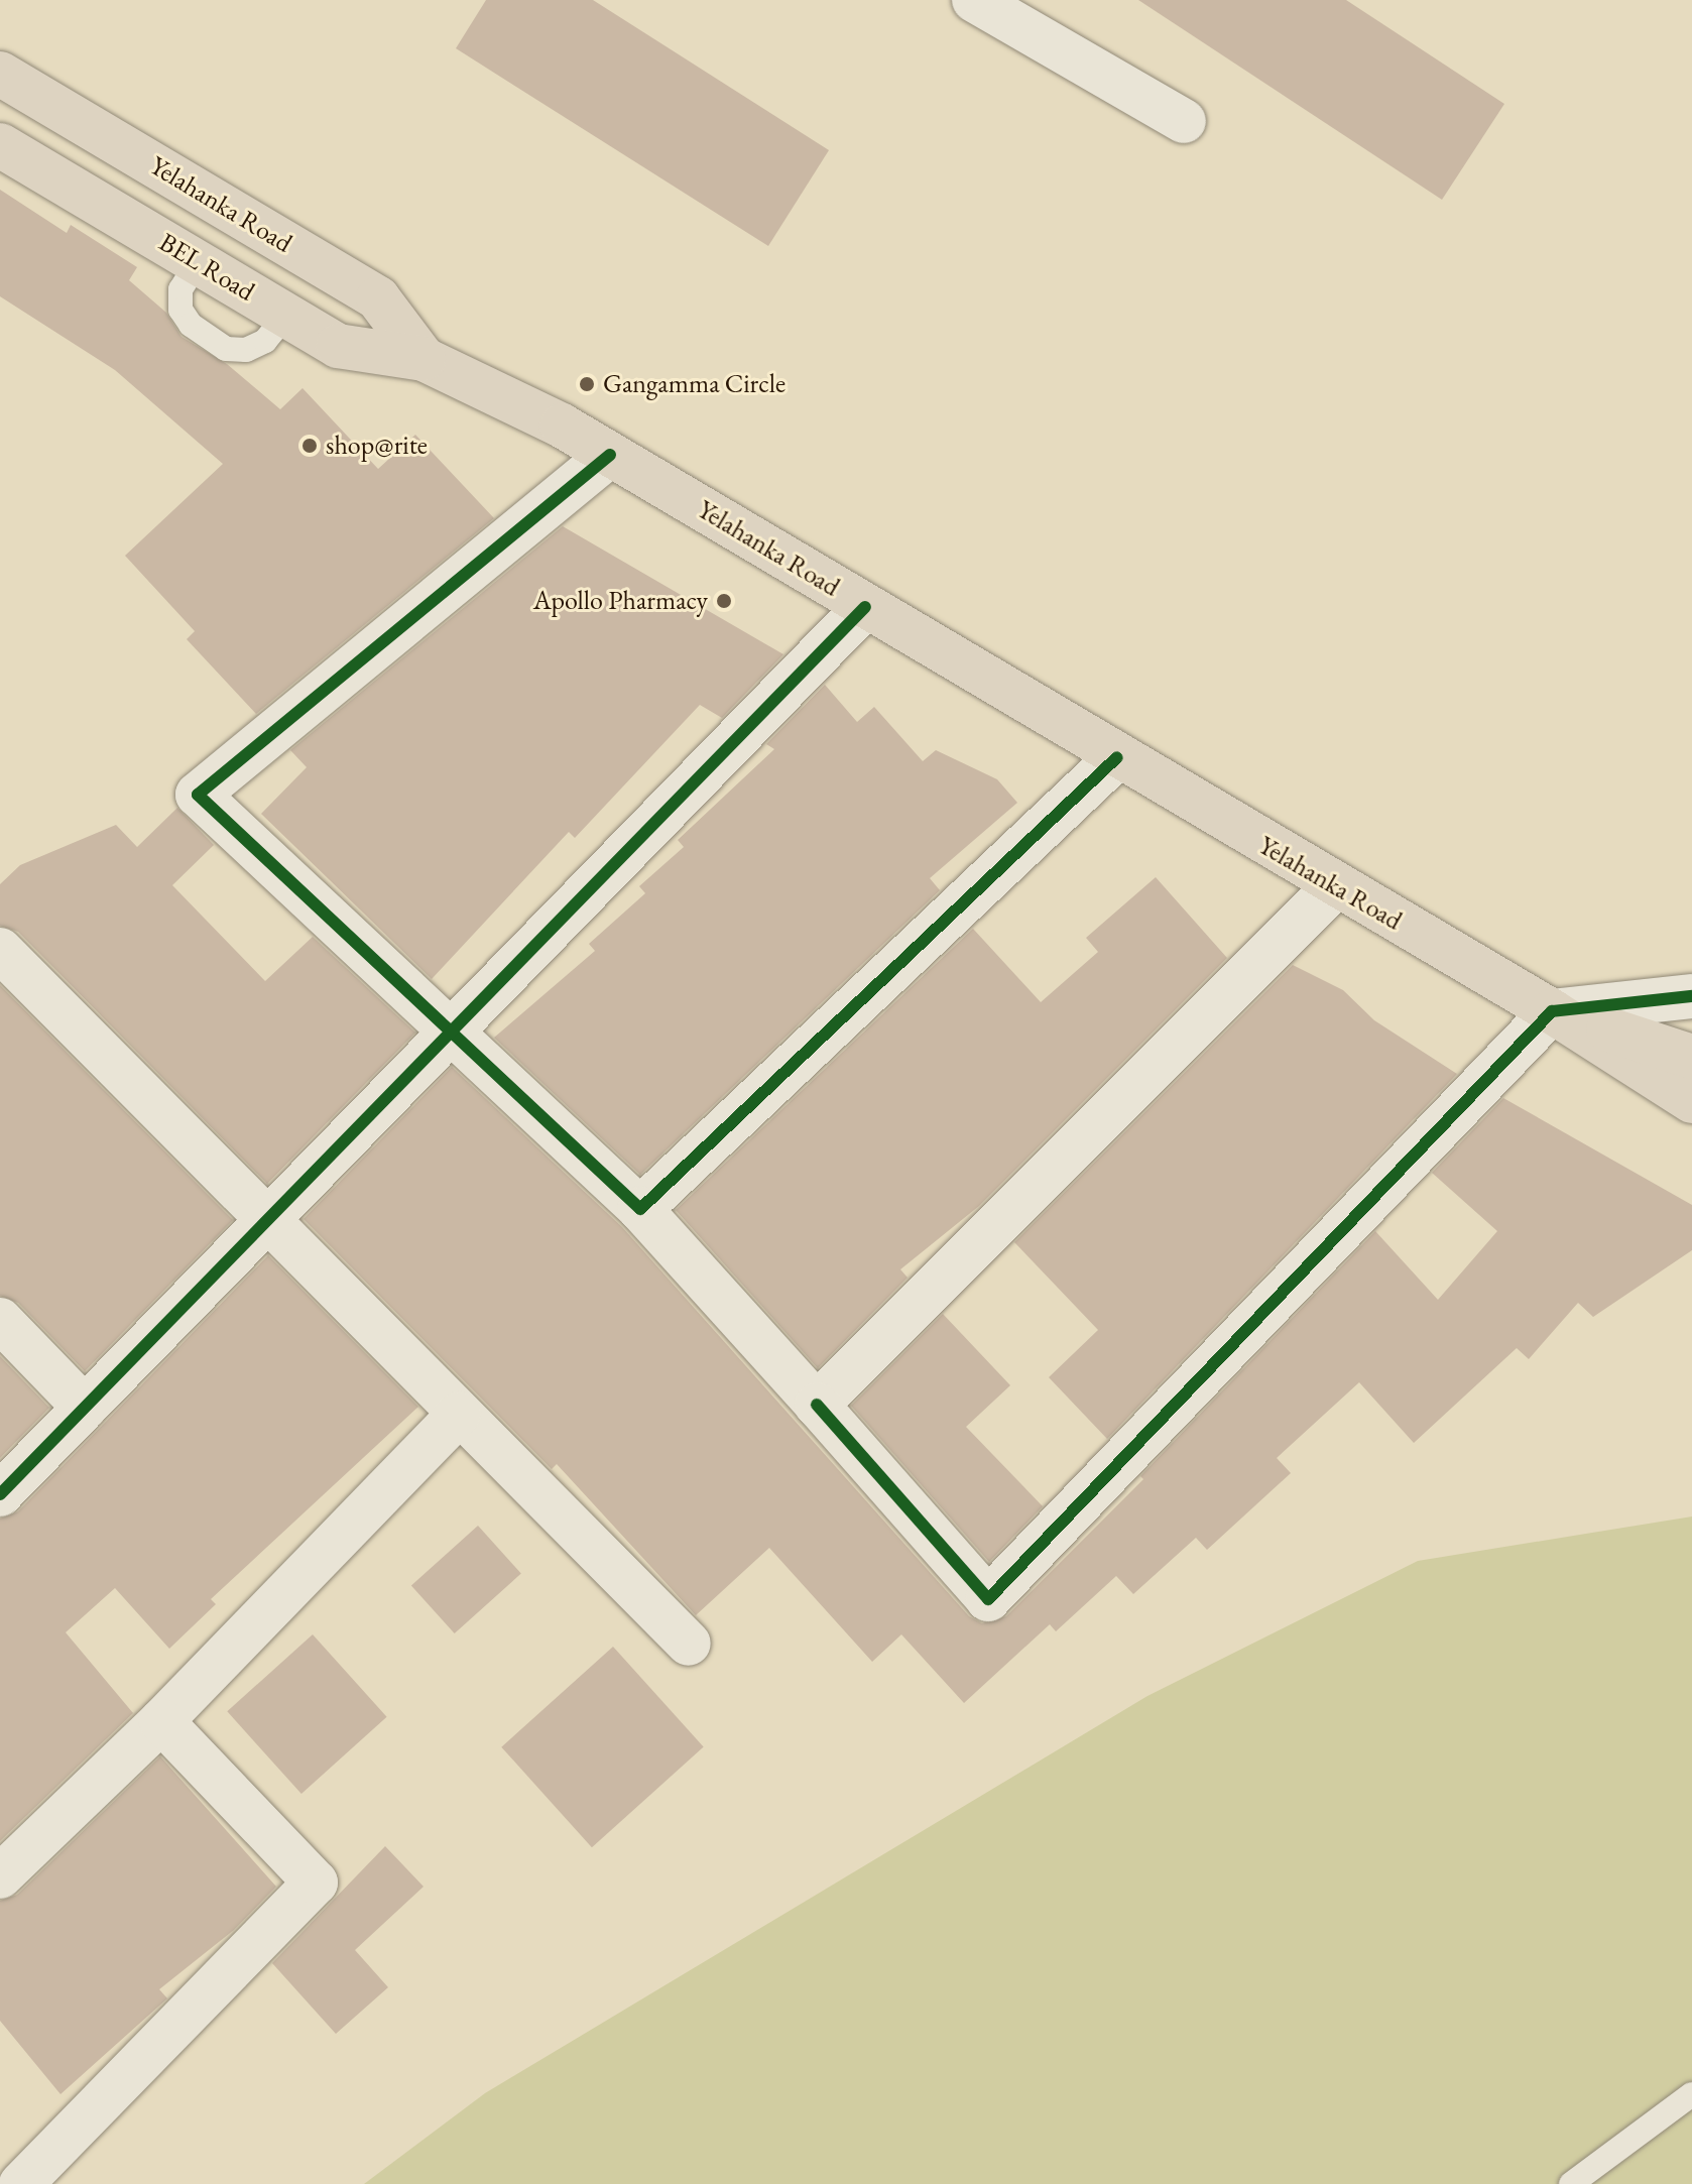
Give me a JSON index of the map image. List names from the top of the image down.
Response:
{
  "streets": {
    "main road": ["Yelahanka Road", "BEL Road"]
  },
  "crossings": [
    ["Yelahanka Road", "BEL Road"]
  ],
  "places": ["Gangamma Circle", "shop@rite", "Apollo Pharmacy"]
}
